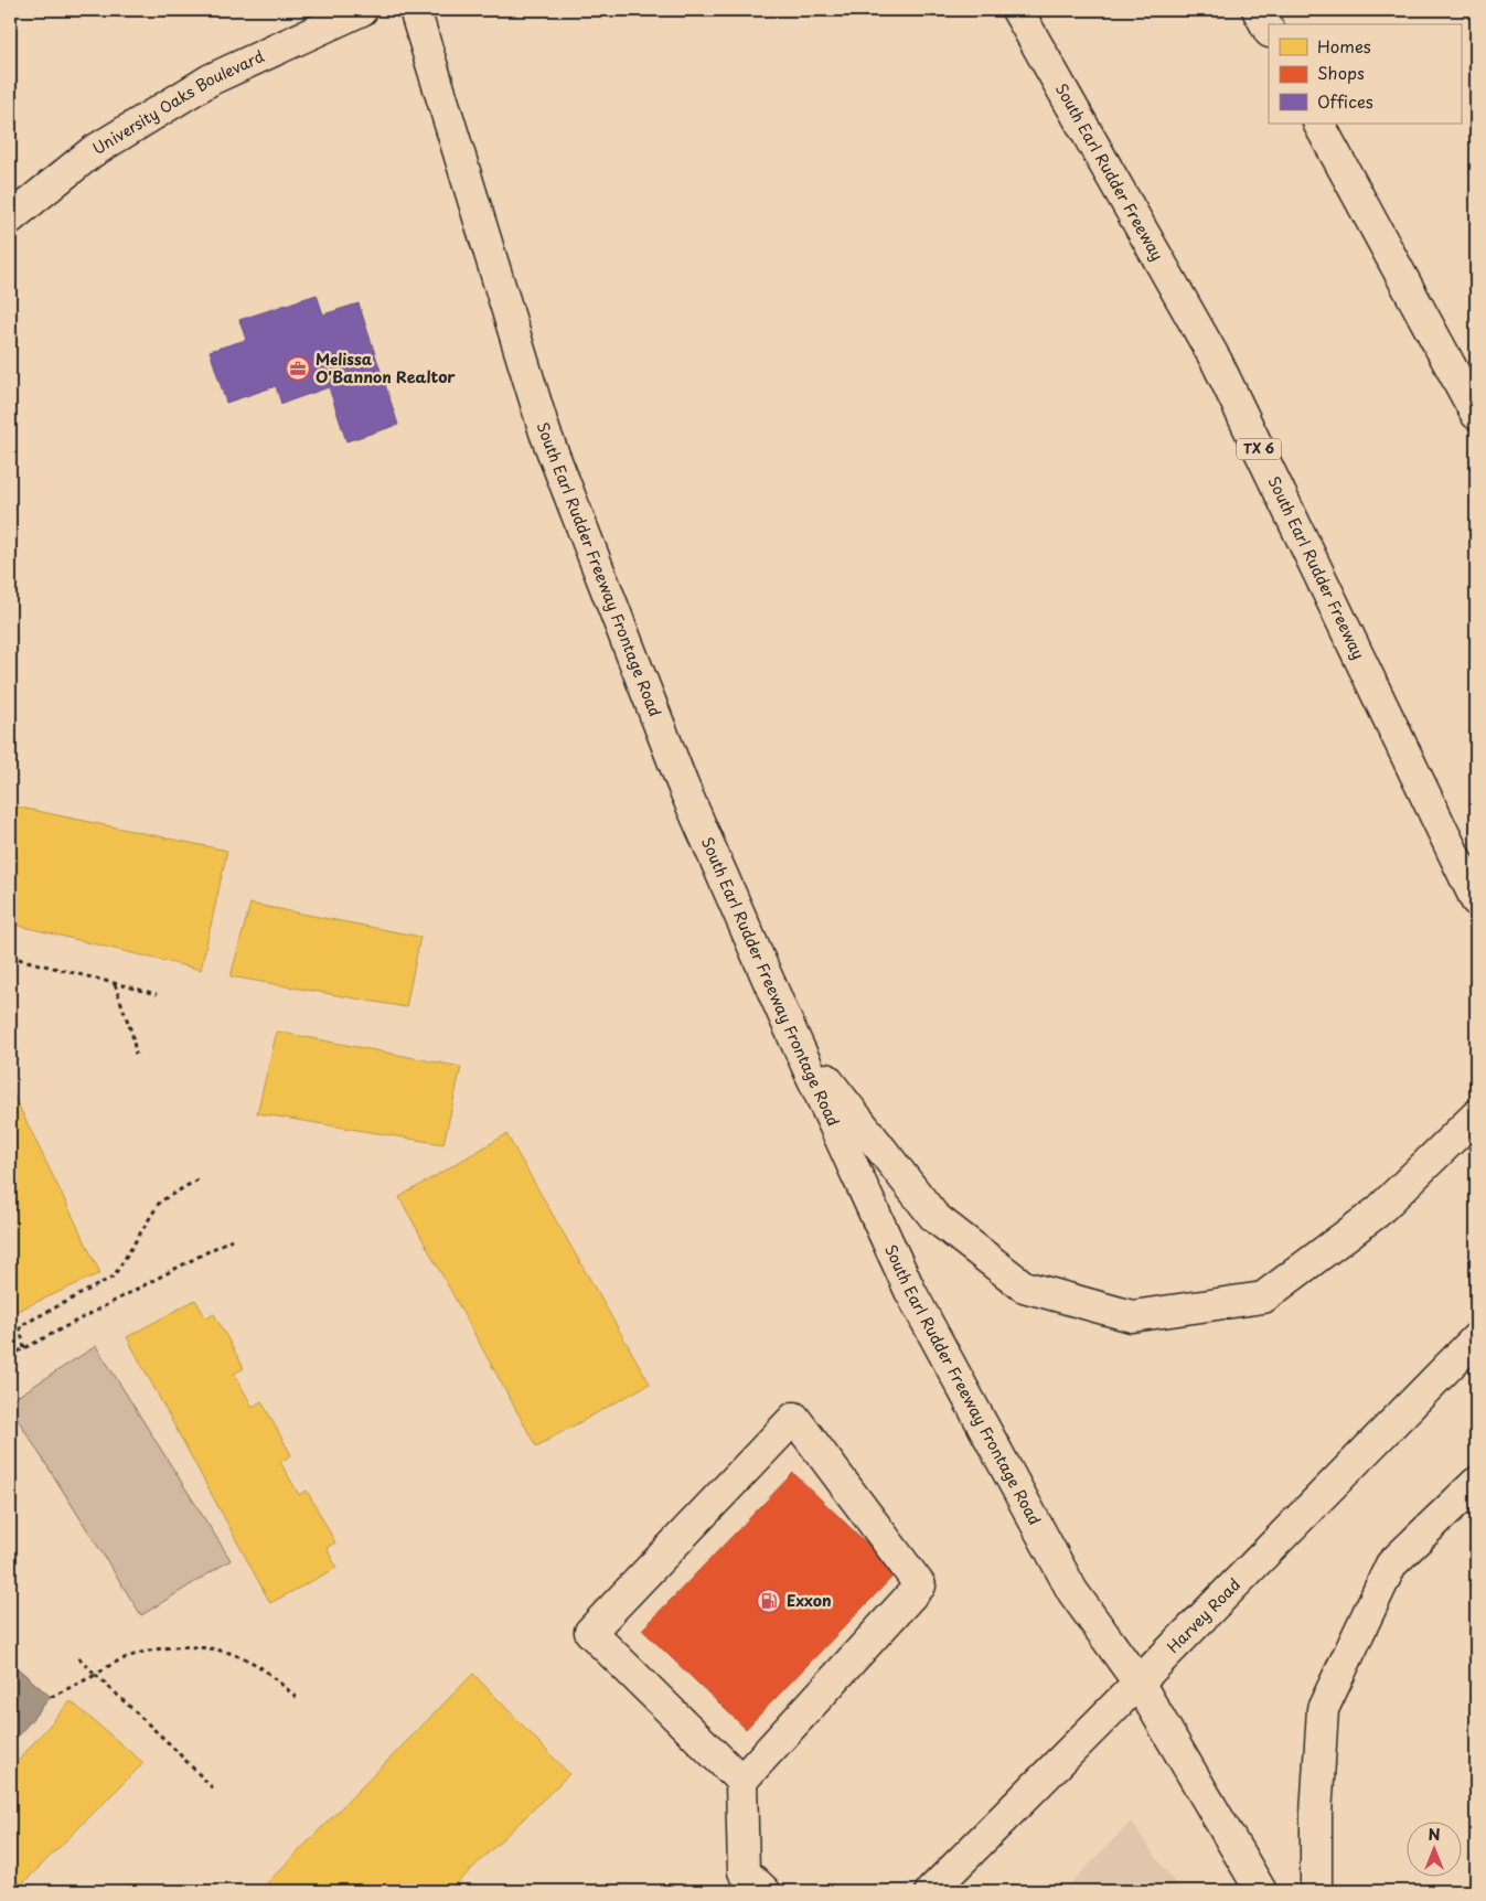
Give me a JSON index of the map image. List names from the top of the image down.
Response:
{
  "streets": {
    "main road": [
      "University Oaks Boulevard",
      "South Earl Rudder Freeway",
      "TX 6",
      "South Earl Rudder Freeway Frontage Road",
      "Harvey Road"
    ]
  },
  "crossings": [
    ["South Earl Rudder Freeway Frontage Road", "Harvey Road"]
  ],
  "places": {
    "office": ["Melissa O'Bannon Realtor"],
    "fuel station": ["Exxon"]
  },
  "legend": ["Homes", "Shops", "Offices"],
  "north": "top"
}
